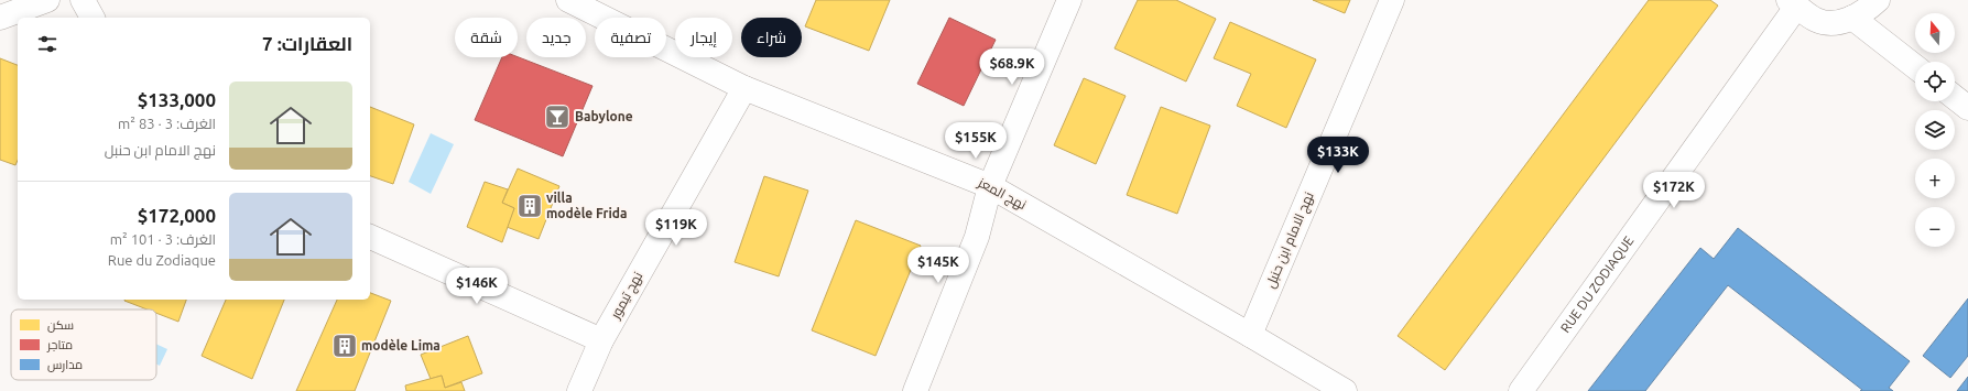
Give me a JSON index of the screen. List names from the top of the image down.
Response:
{
  "streets": {
    "street": [
      "نهج المعز",
      "نهج الامام ابن حنبل",
      "RUE DU ZODIAQUE",
      "نهج تيمور"
    ]
  },
  "crossings": [
    ["نهج المعز", "نهج الامام ابن حنبل"],
    ["نهج المعز", "نهج تيمور"]
  ],
  "places": {
    "bar": ["Babylone"],
    "building": ["villa modèle Frida", "modèle Lima"]
  },
  "legend": ["سكن", "متاجر", "مدارس"],
  "north": "top",
  "page": {
    "map_buttons": ["+", "−"],
    "chip": [
      "شراء",
      "إيجار",
      "تصفية",
      "جديد",
      "شقة"
    ],
    "heading": "العقارات: 7",
    "price": [
      "$68.9K",
      "$155K",
      "$133K",
      "$172K",
      "$119K",
      "$145K",
      "$146K"
    ],
    "list": [
      {
        "name": "$133,000",
        "note": "الغرف: 3 · 83 m² · نهج الامام ابن حنبل"
      },
      {
        "name": "$172,000",
        "note": "الغرف: 3 · 101 m² · Rue du Zodiaque"
      }
    ]
  }
}
